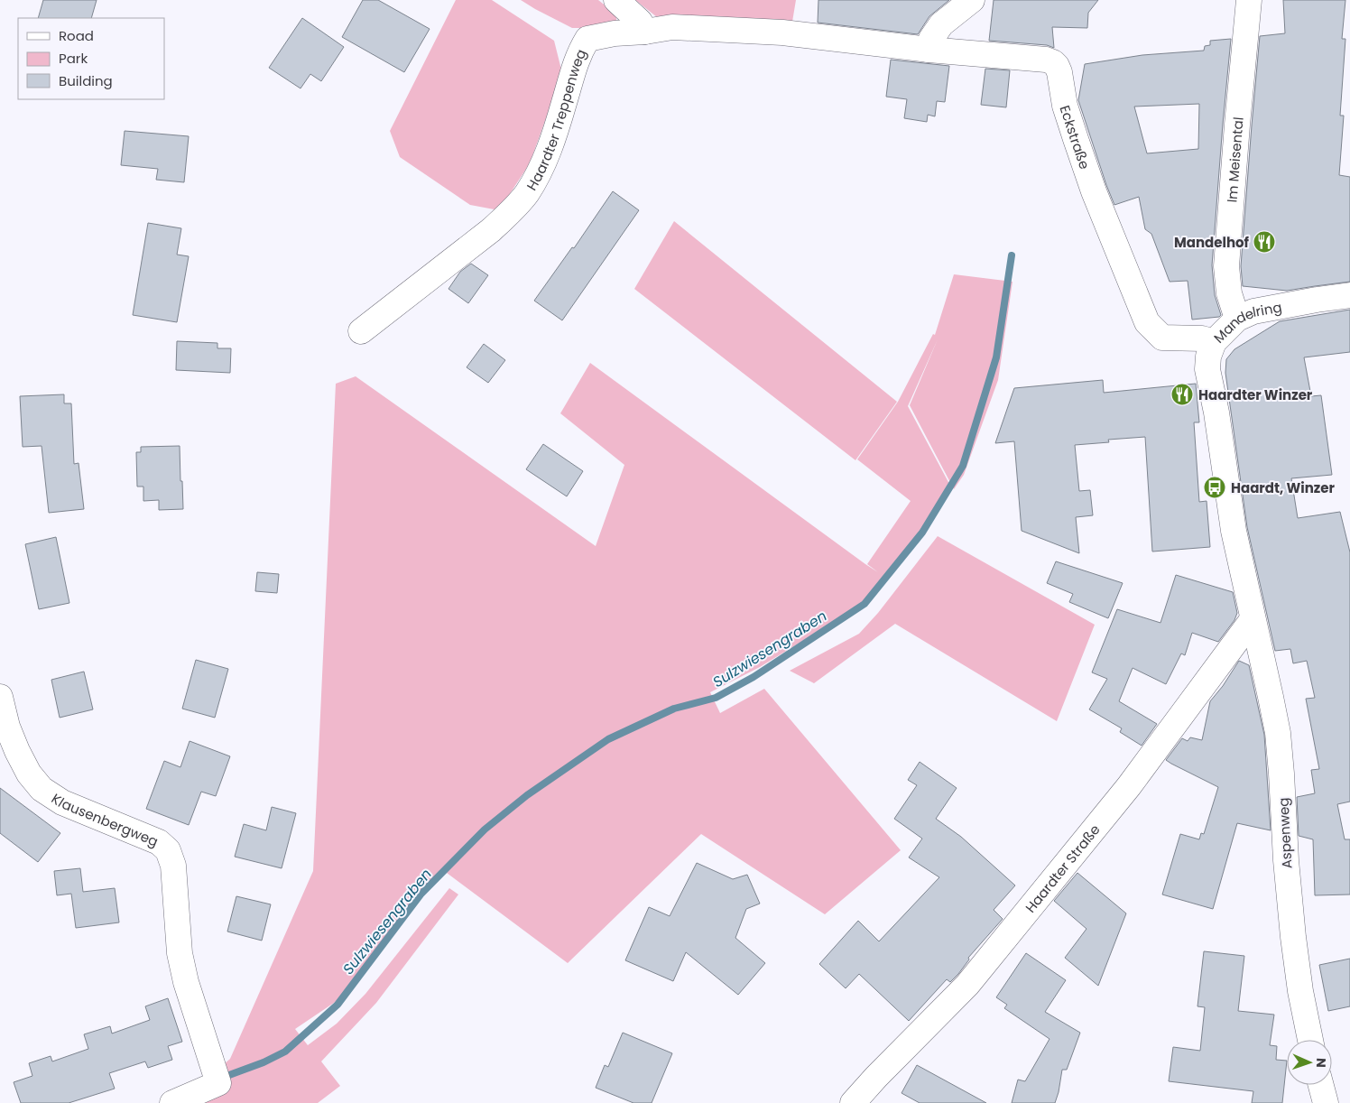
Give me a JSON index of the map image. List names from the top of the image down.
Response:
{
  "streets": {
    "street": [
      "Haardter Treppenweg",
      "Eckstraße",
      "Im Meisental",
      "Mandelring",
      "Klausenbergweg",
      "Aspenweg",
      "Haardter Straße"
    ]
  },
  "crossings": [
    ["Haardter Treppenweg", "Eckstraße"],
    ["Eckstraße", "Mandelring"],
    ["Im Meisental", "Mandelring"],
    ["Mandelring", "Aspenweg"],
    ["Mandelring", "Haardter Straße"],
    ["Aspenweg", "Haardter Straße"]
  ],
  "water": ["Sulzwiesengraben"],
  "places": {
    "restaurant": ["Mandelhof", "Haardter Winzer"],
    "bus stop": ["Haardt, Winzer"]
  },
  "legend": ["Road", "Park", "Building"],
  "north": "right"
}
